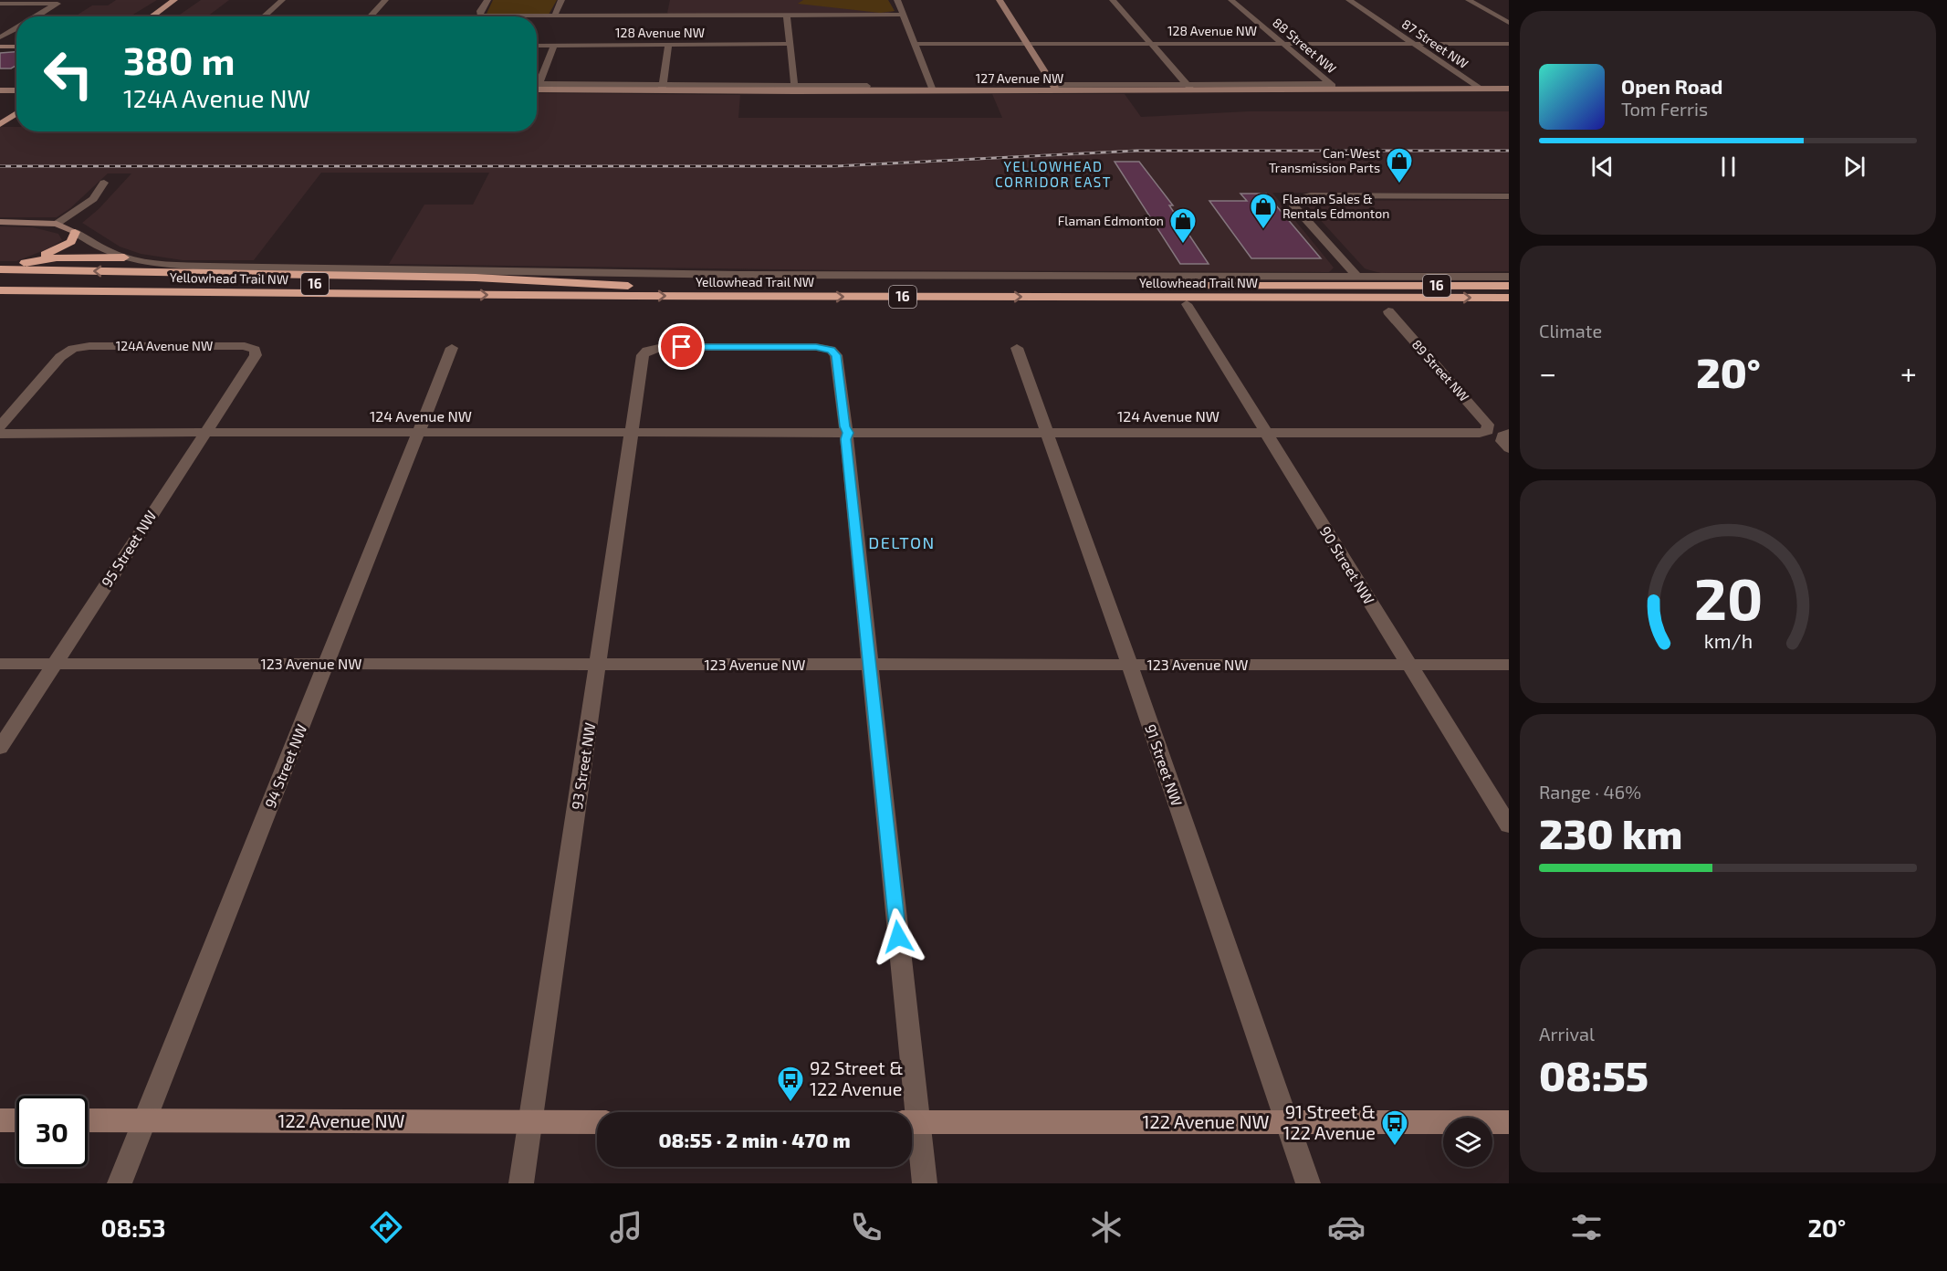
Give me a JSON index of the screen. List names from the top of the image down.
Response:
{
  "streets": {
    "highway": ["Yellowhead Trail NW", "16"],
    "main road": ["127 Avenue NW", "122 Avenue NW"],
    "street": [
      "128 Avenue NW",
      "87 Street NW",
      "88 Street NW",
      "124A Avenue NW",
      "89 Street NW",
      "124 Avenue NW",
      "95 Street NW",
      "90 Street NW",
      "123 Avenue NW",
      "91 Street NW",
      "94 Street NW",
      "93 Street NW"
    ]
  },
  "crossings": [
    ["128 Avenue NW", "87 Street NW"],
    ["128 Avenue NW", "88 Street NW"],
    ["87 Street NW", "127 Avenue NW"],
    ["88 Street NW", "127 Avenue NW"],
    ["124A Avenue NW", "95 Street NW"],
    ["89 Street NW", "124 Avenue NW"],
    ["124 Avenue NW", "95 Street NW"],
    ["124 Avenue NW", "90 Street NW"],
    ["124 Avenue NW", "91 Street NW"],
    ["124 Avenue NW", "94 Street NW"],
    ["124 Avenue NW", "93 Street NW"],
    ["95 Street NW", "123 Avenue NW"],
    ["90 Street NW", "123 Avenue NW"],
    ["123 Avenue NW", "91 Street NW"],
    ["123 Avenue NW", "94 Street NW"],
    ["123 Avenue NW", "93 Street NW"],
    ["91 Street NW", "122 Avenue NW"],
    ["94 Street NW", "122 Avenue NW"],
    ["93 Street NW", "122 Avenue NW"]
  ],
  "districts": ["YELLOWHEAD CORRIDOR EAST", "DELTON"],
  "places": {
    "shop": ["Can-West Transmission Parts", "Flaman Sales & Rentals Edmonton", "Flaman Edmonton"],
    "bus stop": ["92 Street & 122 Avenue", "91 Street & 122 Avenue"]
  },
  "page": {
    "turn": ["380 m", "124A Avenue NW"],
    "song": ["Open Road", "Tom Ferris"],
    "tile": [
      "Climate",
      ["Range · 46%", "230 km"],
      ["Arrival", "08:55"]
    ],
    "heat": ["−", "20°", "+"],
    "limit": "30",
    "trip": "08:55 · 2 min · 470 m",
    "tabs": ["08:53", "20°"],
    "gauge": ["20", "km/h"]
  }
}
